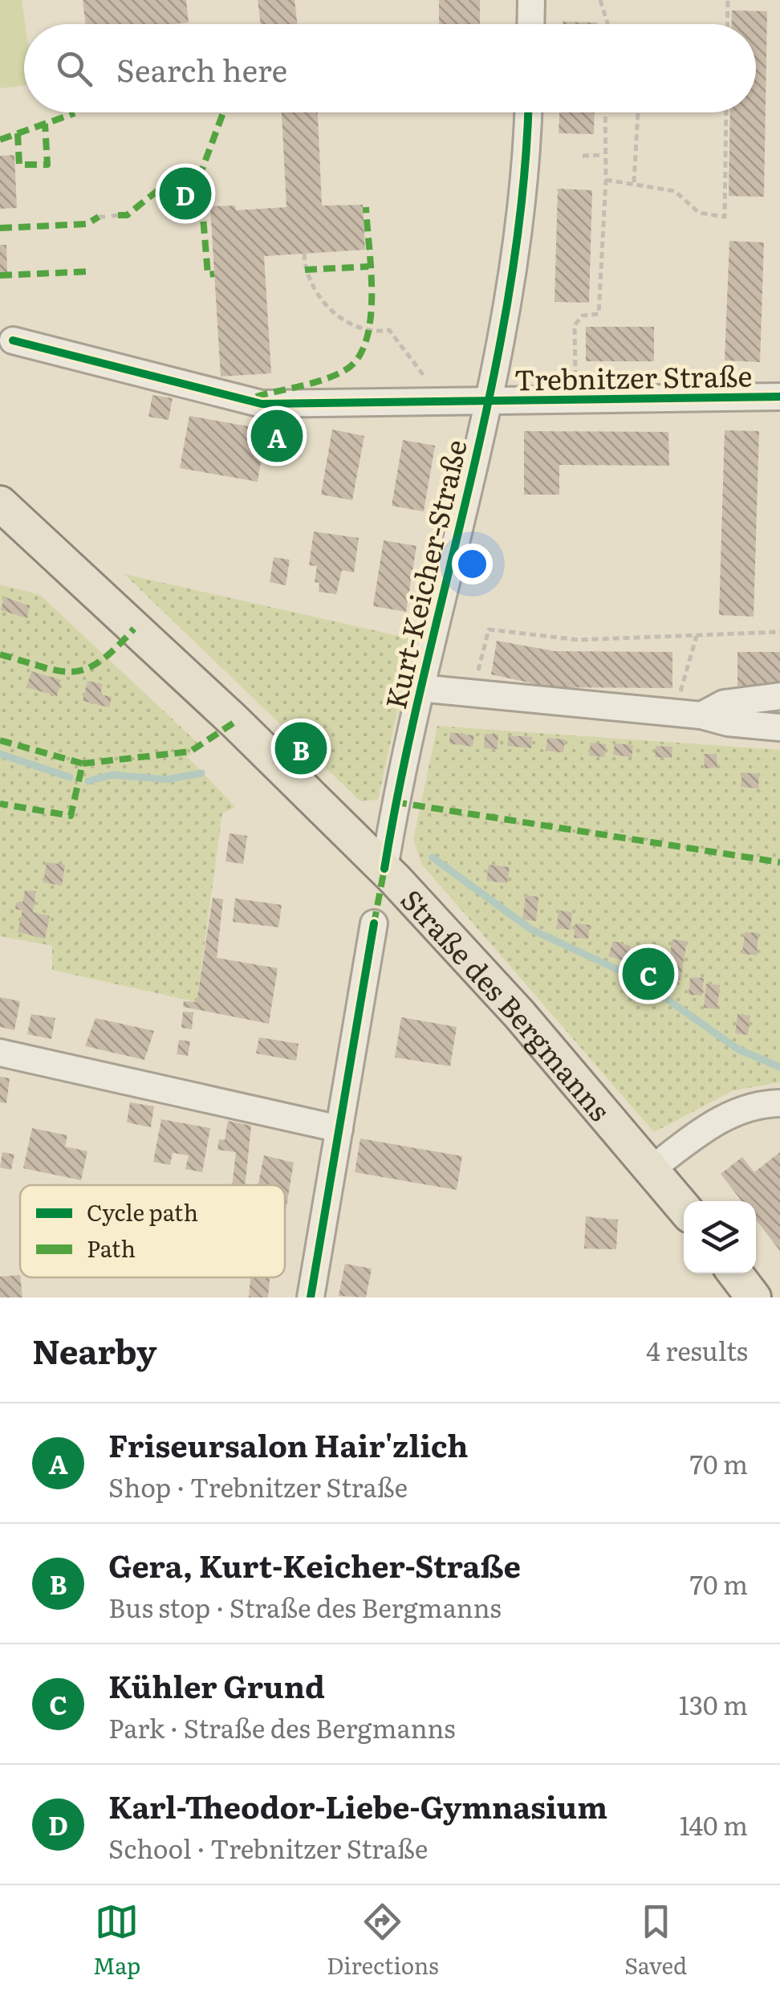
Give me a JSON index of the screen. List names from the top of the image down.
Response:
{
  "streets": {
    "main road": ["Straße des Bergmanns"],
    "street": ["Trebnitzer Straße", "Kurt-Keicher-Straße"]
  },
  "crossings": [
    ["Trebnitzer Straße", "Kurt-Keicher-Straße"],
    ["Kurt-Keicher-Straße", "Straße des Bergmanns"]
  ],
  "legend": ["Cycle path", "Path"],
  "page": {
    "search": "Search here",
    "pins": [
      "D",
      "A",
      "B",
      "C"
    ],
    "heading": ["Nearby", "4 results"],
    "list": [
      {
        "mark": "A",
        "name": "Friseursalon Hair'zlich",
        "note": "Shop · Trebnitzer Straße",
        "value": "70 m"
      },
      {
        "mark": "B",
        "name": "Gera, Kurt-Keicher-Straße",
        "note": "Bus stop · Straße des Bergmanns",
        "value": "70 m"
      },
      {
        "mark": "C",
        "name": "Kühler Grund",
        "note": "Park · Straße des Bergmanns",
        "value": "130 m"
      },
      {
        "mark": "D",
        "name": "Karl-Theodor-Liebe-Gymnasium",
        "note": "School · Trebnitzer Straße",
        "value": "140 m"
      }
    ],
    "nav": ["Map", "Directions", "Saved"]
  }
}
